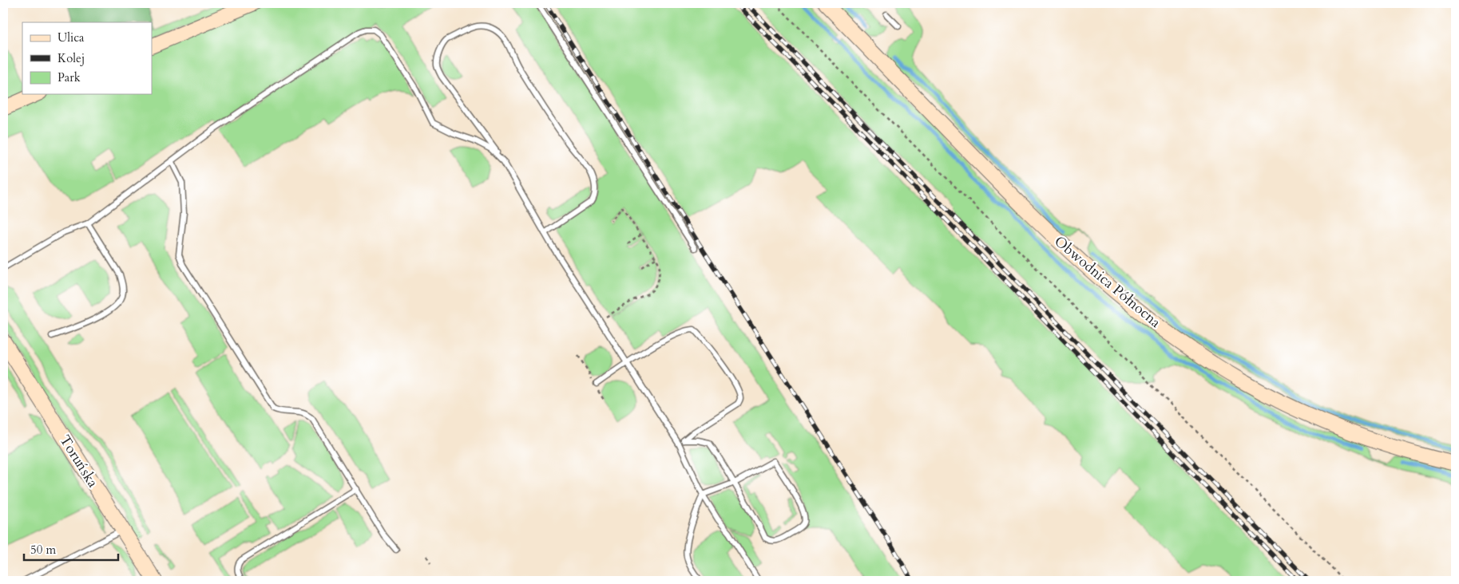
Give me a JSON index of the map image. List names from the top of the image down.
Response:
{
  "streets": {
    "street": ["Obwodnica Północna", "Toruńska"]
  },
  "legend": ["Ulica", "Kolej", "Park"],
  "scale_bar": "50 m"
}
